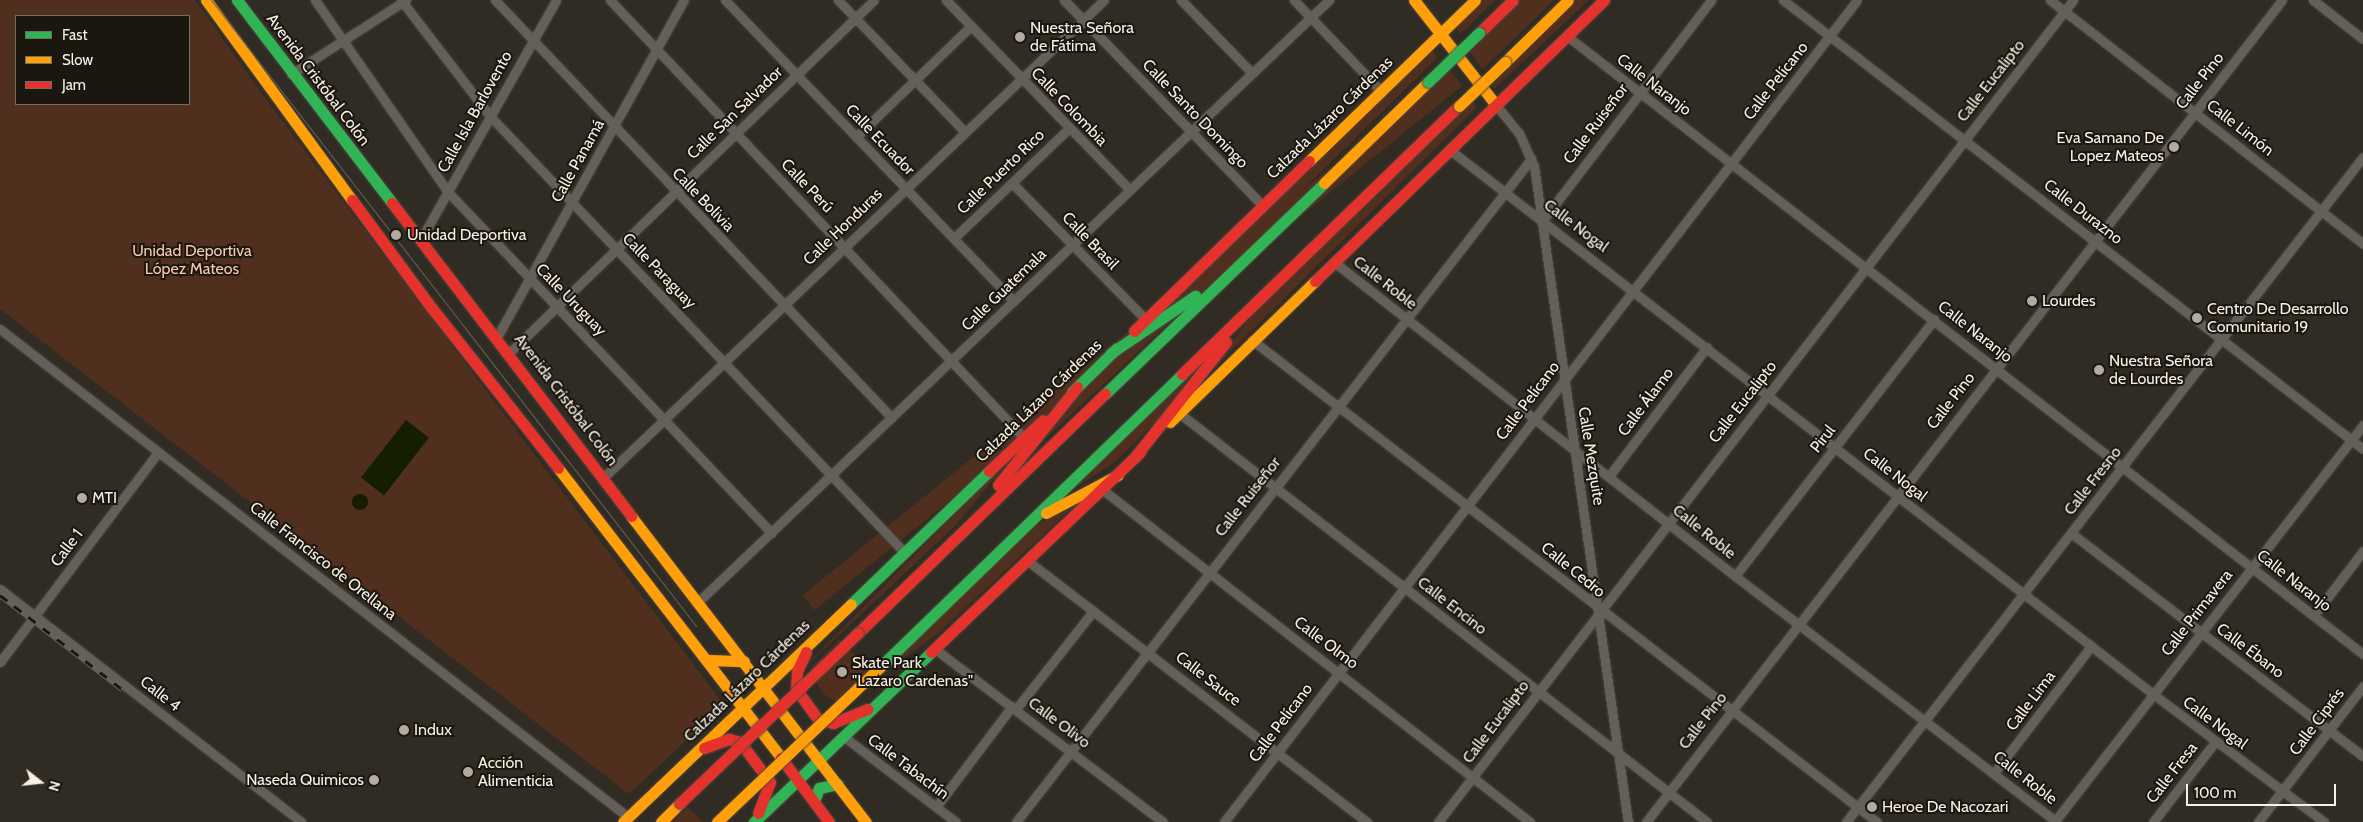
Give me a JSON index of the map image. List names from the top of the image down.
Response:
{
  "streets": {
    "main road": ["Avenida Cristóbal Colón", "Calzada Lázaro Cárdenas"],
    "street": [
      "Calle Pelícano",
      "Calle Eucalipto",
      "Calle Pino",
      "Calle Naranjo",
      "Calle Colombia",
      "Calle Isla Barlovento",
      "Calle San Salvador",
      "Calle Santo Domingo",
      "Calle Ruiseñor",
      "Calle Limón",
      "Calle Ecuador",
      "Calle Panamá",
      "Calle Puerto Rico",
      "Calle Perú",
      "Calle Bolivia",
      "Calle Durazno",
      "Calle Nogal",
      "Calle Honduras",
      "Calle Brasil",
      "Calle Paraguay",
      "Calle Roble",
      "Calle Guatemala",
      "Calle Uruguay",
      "Calle Álamo",
      "Pirul",
      "Calle Mezquite",
      "Calle Fresno",
      "Calle 1",
      "Calle Francisco de Orellana",
      "Calle Cedro",
      "Calle Encino",
      "Calle Primavera",
      "Calle Olmo",
      "Calle Ébano",
      "Calle Sauce",
      "Calle 4",
      "Calle Lima",
      "Calle Ciprés",
      "Calle Olivo",
      "Calle Tabachín",
      "Calle Fresa"
    ]
  },
  "crossings": [
    ["Avenida Cristóbal Colón", "Calle Isla Barlovento"],
    ["Avenida Cristóbal Colón", "Calle San Salvador"],
    ["Avenida Cristóbal Colón", "Calzada Lázaro Cárdenas"],
    ["Avenida Cristóbal Colón", "Calle Panamá"],
    ["Avenida Cristóbal Colón", "Calle Honduras"],
    ["Avenida Cristóbal Colón", "Calle Guatemala"],
    ["Calle Pelícano", "Calle Naranjo"],
    ["Calle Pelícano", "Calle Durazno"],
    ["Calle Pelícano", "Calle Nogal"],
    ["Calle Pelícano", "Calle Roble"],
    ["Calle Pelícano", "Calle Mezquite"],
    ["Calle Pelícano", "Calle Cedro"],
    ["Calle Pelícano", "Calle Encino"],
    ["Calle Pelícano", "Calle Olmo"],
    ["Calle Pelícano", "Calle Sauce"],
    ["Calle Eucalipto", "Calle Naranjo"],
    ["Calle Eucalipto", "Calle Limón"],
    ["Calle Eucalipto", "Calle Durazno"],
    ["Calle Eucalipto", "Calle Nogal"],
    ["Calle Eucalipto", "Calle Roble"],
    ["Calle Eucalipto", "Calle Mezquite"],
    ["Calle Eucalipto", "Calle Cedro"],
    ["Calle Eucalipto", "Calle Encino"],
    ["Calle Eucalipto", "Calle Olmo"],
    ["Calle Pino", "Calle Naranjo"],
    ["Calle Pino", "Calle Limón"],
    ["Calle Pino", "Calle Durazno"],
    ["Calle Pino", "Calle Nogal"],
    ["Calle Pino", "Calle Roble"],
    ["Calle Pino", "Calle Cedro"],
    ["Calle Pino", "Calle Encino"],
    ["Calle Naranjo", "Calle Ruiseñor"],
    ["Calle Naranjo", "Pirul"],
    ["Calle Naranjo", "Calle Fresno"],
    ["Calle Naranjo", "Calle Primavera"],
    ["Calle Colombia", "Calle Puerto Rico"],
    ["Calle Colombia", "Calle Honduras"],
    ["Calle Colombia", "Calle Guatemala"],
    ["Calle Isla Barlovento", "Calle Bolivia"],
    ["Calle Isla Barlovento", "Calle Paraguay"],
    ["Calle Isla Barlovento", "Calle Uruguay"],
    ["Calle San Salvador", "Calle Ecuador"],
    ["Calle San Salvador", "Calle Perú"],
    ["Calle San Salvador", "Calle Bolivia"],
    ["Calle San Salvador", "Calle Paraguay"],
    ["Calle San Salvador", "Calle Uruguay"],
    ["Calle Santo Domingo", "Calzada Lázaro Cárdenas"],
    ["Calle Santo Domingo", "Calle Honduras"],
    ["Calle Santo Domingo", "Calle Guatemala"],
    ["Calzada Lázaro Cárdenas", "Calle Perú"],
    ["Calzada Lázaro Cárdenas", "Calle Brasil"],
    ["Calzada Lázaro Cárdenas", "Calle Paraguay"],
    ["Calzada Lázaro Cárdenas", "Calle Francisco de Orellana"],
    ["Calle Ruiseñor", "Calle Nogal"],
    ["Calle Ruiseñor", "Calle Roble"],
    ["Calle Ruiseñor", "Calle Mezquite"],
    ["Calle Ruiseñor", "Calle Cedro"],
    ["Calle Ruiseñor", "Calle Encino"],
    ["Calle Ruiseñor", "Calle Olmo"],
    ["Calle Ruiseñor", "Calle Sauce"],
    ["Calle Ruiseñor", "Calle Olivo"],
    ["Calle Limón", "Calle Fresno"],
    ["Calle Ecuador", "Calle Puerto Rico"],
    ["Calle Ecuador", "Calle Honduras"],
    ["Calle Ecuador", "Calle Guatemala"],
    ["Calle Panamá", "Calle Perú"],
    ["Calle Panamá", "Calle Bolivia"],
    ["Calle Panamá", "Calle Paraguay"],
    ["Calle Panamá", "Calle Uruguay"],
    ["Calle Puerto Rico", "Calle Brasil"],
    ["Calle Perú", "Calle Honduras"],
    ["Calle Perú", "Calle Guatemala"],
    ["Calle Bolivia", "Calle Honduras"],
    ["Calle Bolivia", "Calle Guatemala"],
    ["Calle Durazno", "Calle Fresno"],
    ["Calle Durazno", "Calle Primavera"],
    ["Calle Nogal", "Calle Álamo"],
    ["Calle Nogal", "Pirul"],
    ["Calle Nogal", "Calle Mezquite"],
    ["Calle Nogal", "Calle Fresno"],
    ["Calle Nogal", "Calle Primavera"],
    ["Calle Nogal", "Calle Lima"],
    ["Calle Nogal", "Calle Ciprés"],
    ["Calle Nogal", "Calle Fresa"],
    ["Calle Honduras", "Calle Paraguay"],
    ["Calle Honduras", "Calle Uruguay"],
    ["Calle Brasil", "Calle Guatemala"],
    ["Calle Paraguay", "Calle Guatemala"],
    ["Calle Roble", "Calle Álamo"],
    ["Calle Roble", "Pirul"],
    ["Calle Roble", "Calle Mezquite"],
    ["Calle Roble", "Calle Fresno"],
    ["Calle Roble", "Calle Primavera"],
    ["Calle Roble", "Calle Lima"],
    ["Calle Guatemala", "Calle Uruguay"],
    ["Calle Mezquite", "Calle Cedro"],
    ["Calle Mezquite", "Calle Encino"],
    ["Calle Fresno", "Calle Cedro"],
    ["Calle Fresno", "Calle Ébano"],
    ["Calle 1", "Calle Francisco de Orellana"],
    ["Calle 1", "Calle 4"],
    ["Calle Primavera", "Calle Ébano"],
    ["Calle Ébano", "Calle Ciprés"]
  ],
  "parks": ["Unidad Deportiva López Mateos"],
  "places": [
    "Nuestra Señora de Fátima",
    "Eva Samano De Lopez Mateos",
    "Unidad Deportiva",
    "Lourdes",
    "Centro De Desarrollo Comunitario 19",
    "Nuestra Señora de Lourdes",
    "MTI",
    "Skate Park \"Lazaro Cardenas\"",
    "Indux",
    "Acción Alimenticia",
    "Naseda Quimicos",
    "Heroe De Nacozari"
  ],
  "legend": ["Fast", "Slow", "Jam"],
  "scale_bar": "100 m",
  "north": "right"
}
